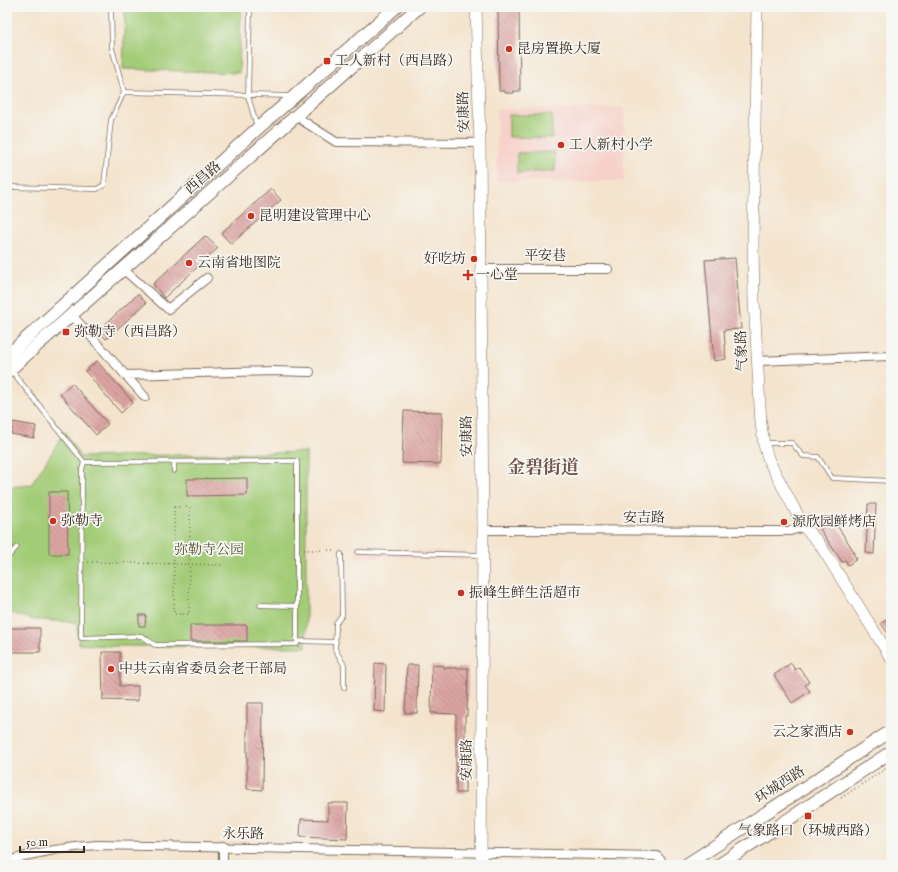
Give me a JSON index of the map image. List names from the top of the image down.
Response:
{
  "streets": {
    "main road": ["西昌路", "环城西路"],
    "street": [
      "安康路",
      "平安巷",
      "气象路",
      "安吉路",
      "永乐路"
    ]
  },
  "crossings": [
    ["安康路", "平安巷"],
    ["安康路", "安吉路"],
    ["安康路", "永乐路"],
    ["气象路", "安吉路"]
  ],
  "districts": ["金碧街道"],
  "parks": ["弥勒寺公园"],
  "places": {
    "other": [
      "昆房置换大厦",
      "工人新村小学",
      "昆明建设管理中心",
      "好吃坊",
      "云南省地图院",
      "弥勒寺",
      "源欣园鲜烤店",
      "振峰生鲜生活超市",
      "中共云南省委员会老干部局",
      "云之家酒店"
    ],
    "transit": ["工人新村（西昌路）", "弥勒寺（西昌路）", "气象路口（环城西路）"],
    "health": ["一心堂"]
  },
  "scale_bar": "50 m"
}
